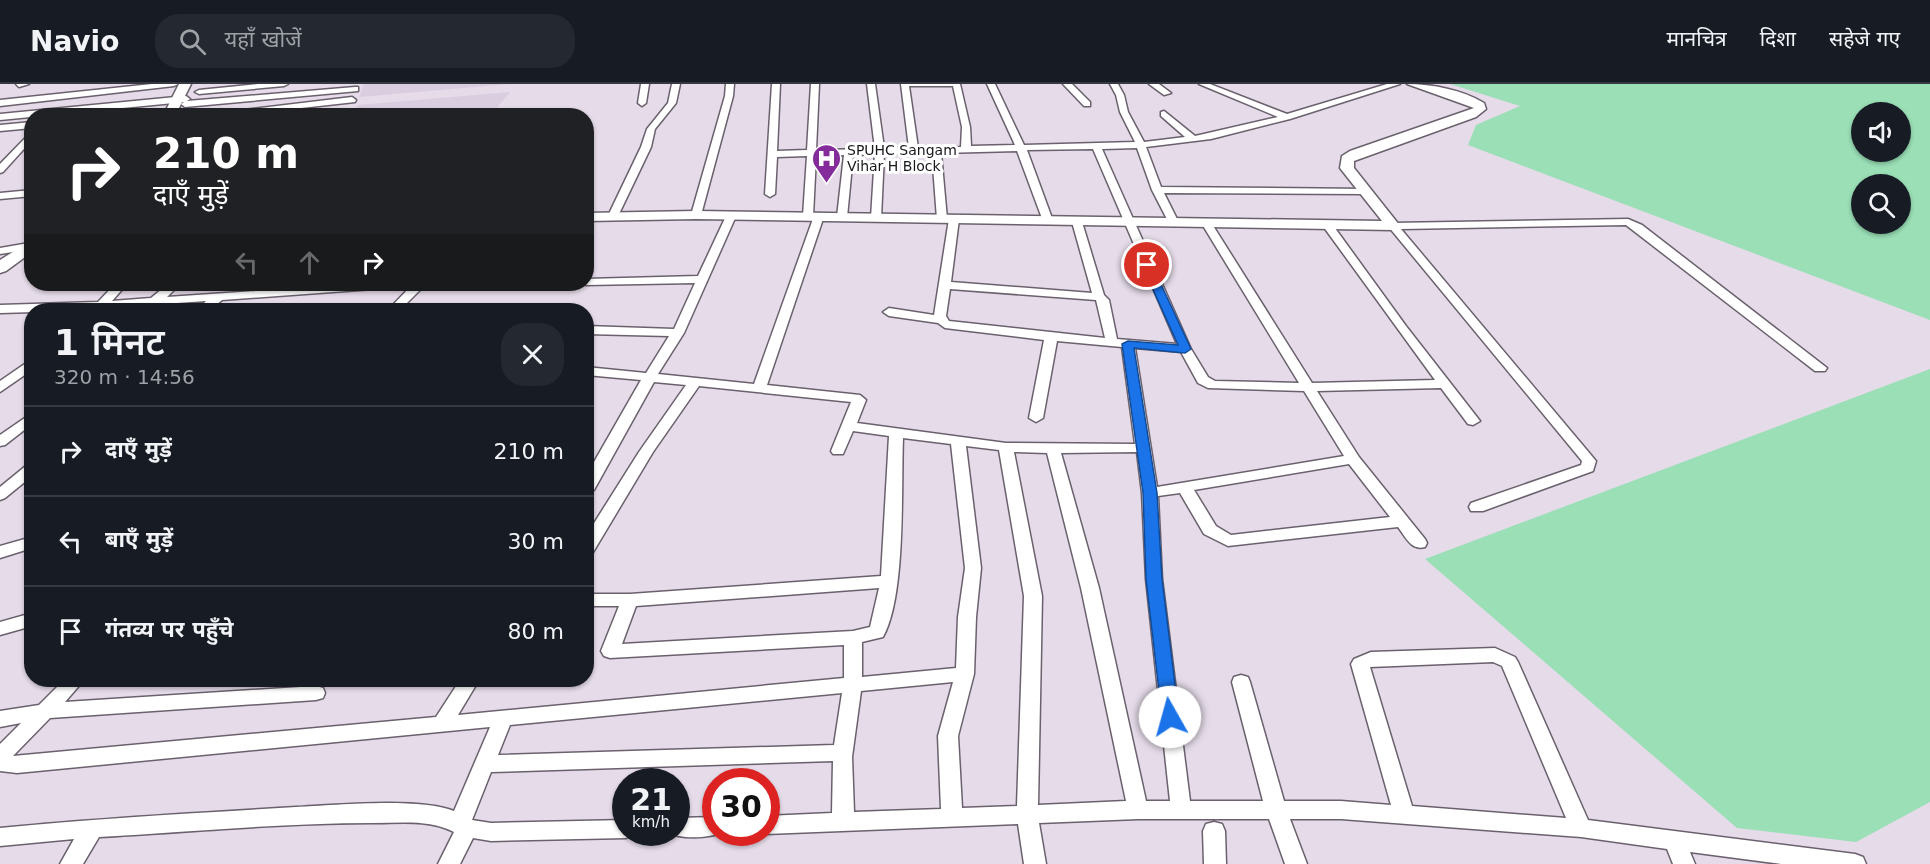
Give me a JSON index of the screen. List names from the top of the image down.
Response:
{
  "places": {
    "hospital": ["SPUHC Sangam Vihar H Block"]
  },
  "page": {
    "header": "Navio",
    "search": "यहाँ खोजें",
    "nav": ["मानचित्र", "दिशा", "सहेजे गए"],
    "turn": ["210 m", "दाएँ मुड़ें"],
    "heading": ["1 मिनट", "320 m · 14:56"],
    "list": [
      {
        "name": "दाएँ मुड़ें",
        "value": "210 m"
      },
      {
        "name": "बाएँ मुड़ें",
        "value": "30 m"
      },
      {
        "name": "गंतव्य पर पहुँचे",
        "value": "80 m"
      }
    ],
    "speed": "21 km/h",
    "limit": "30"
  }
}
